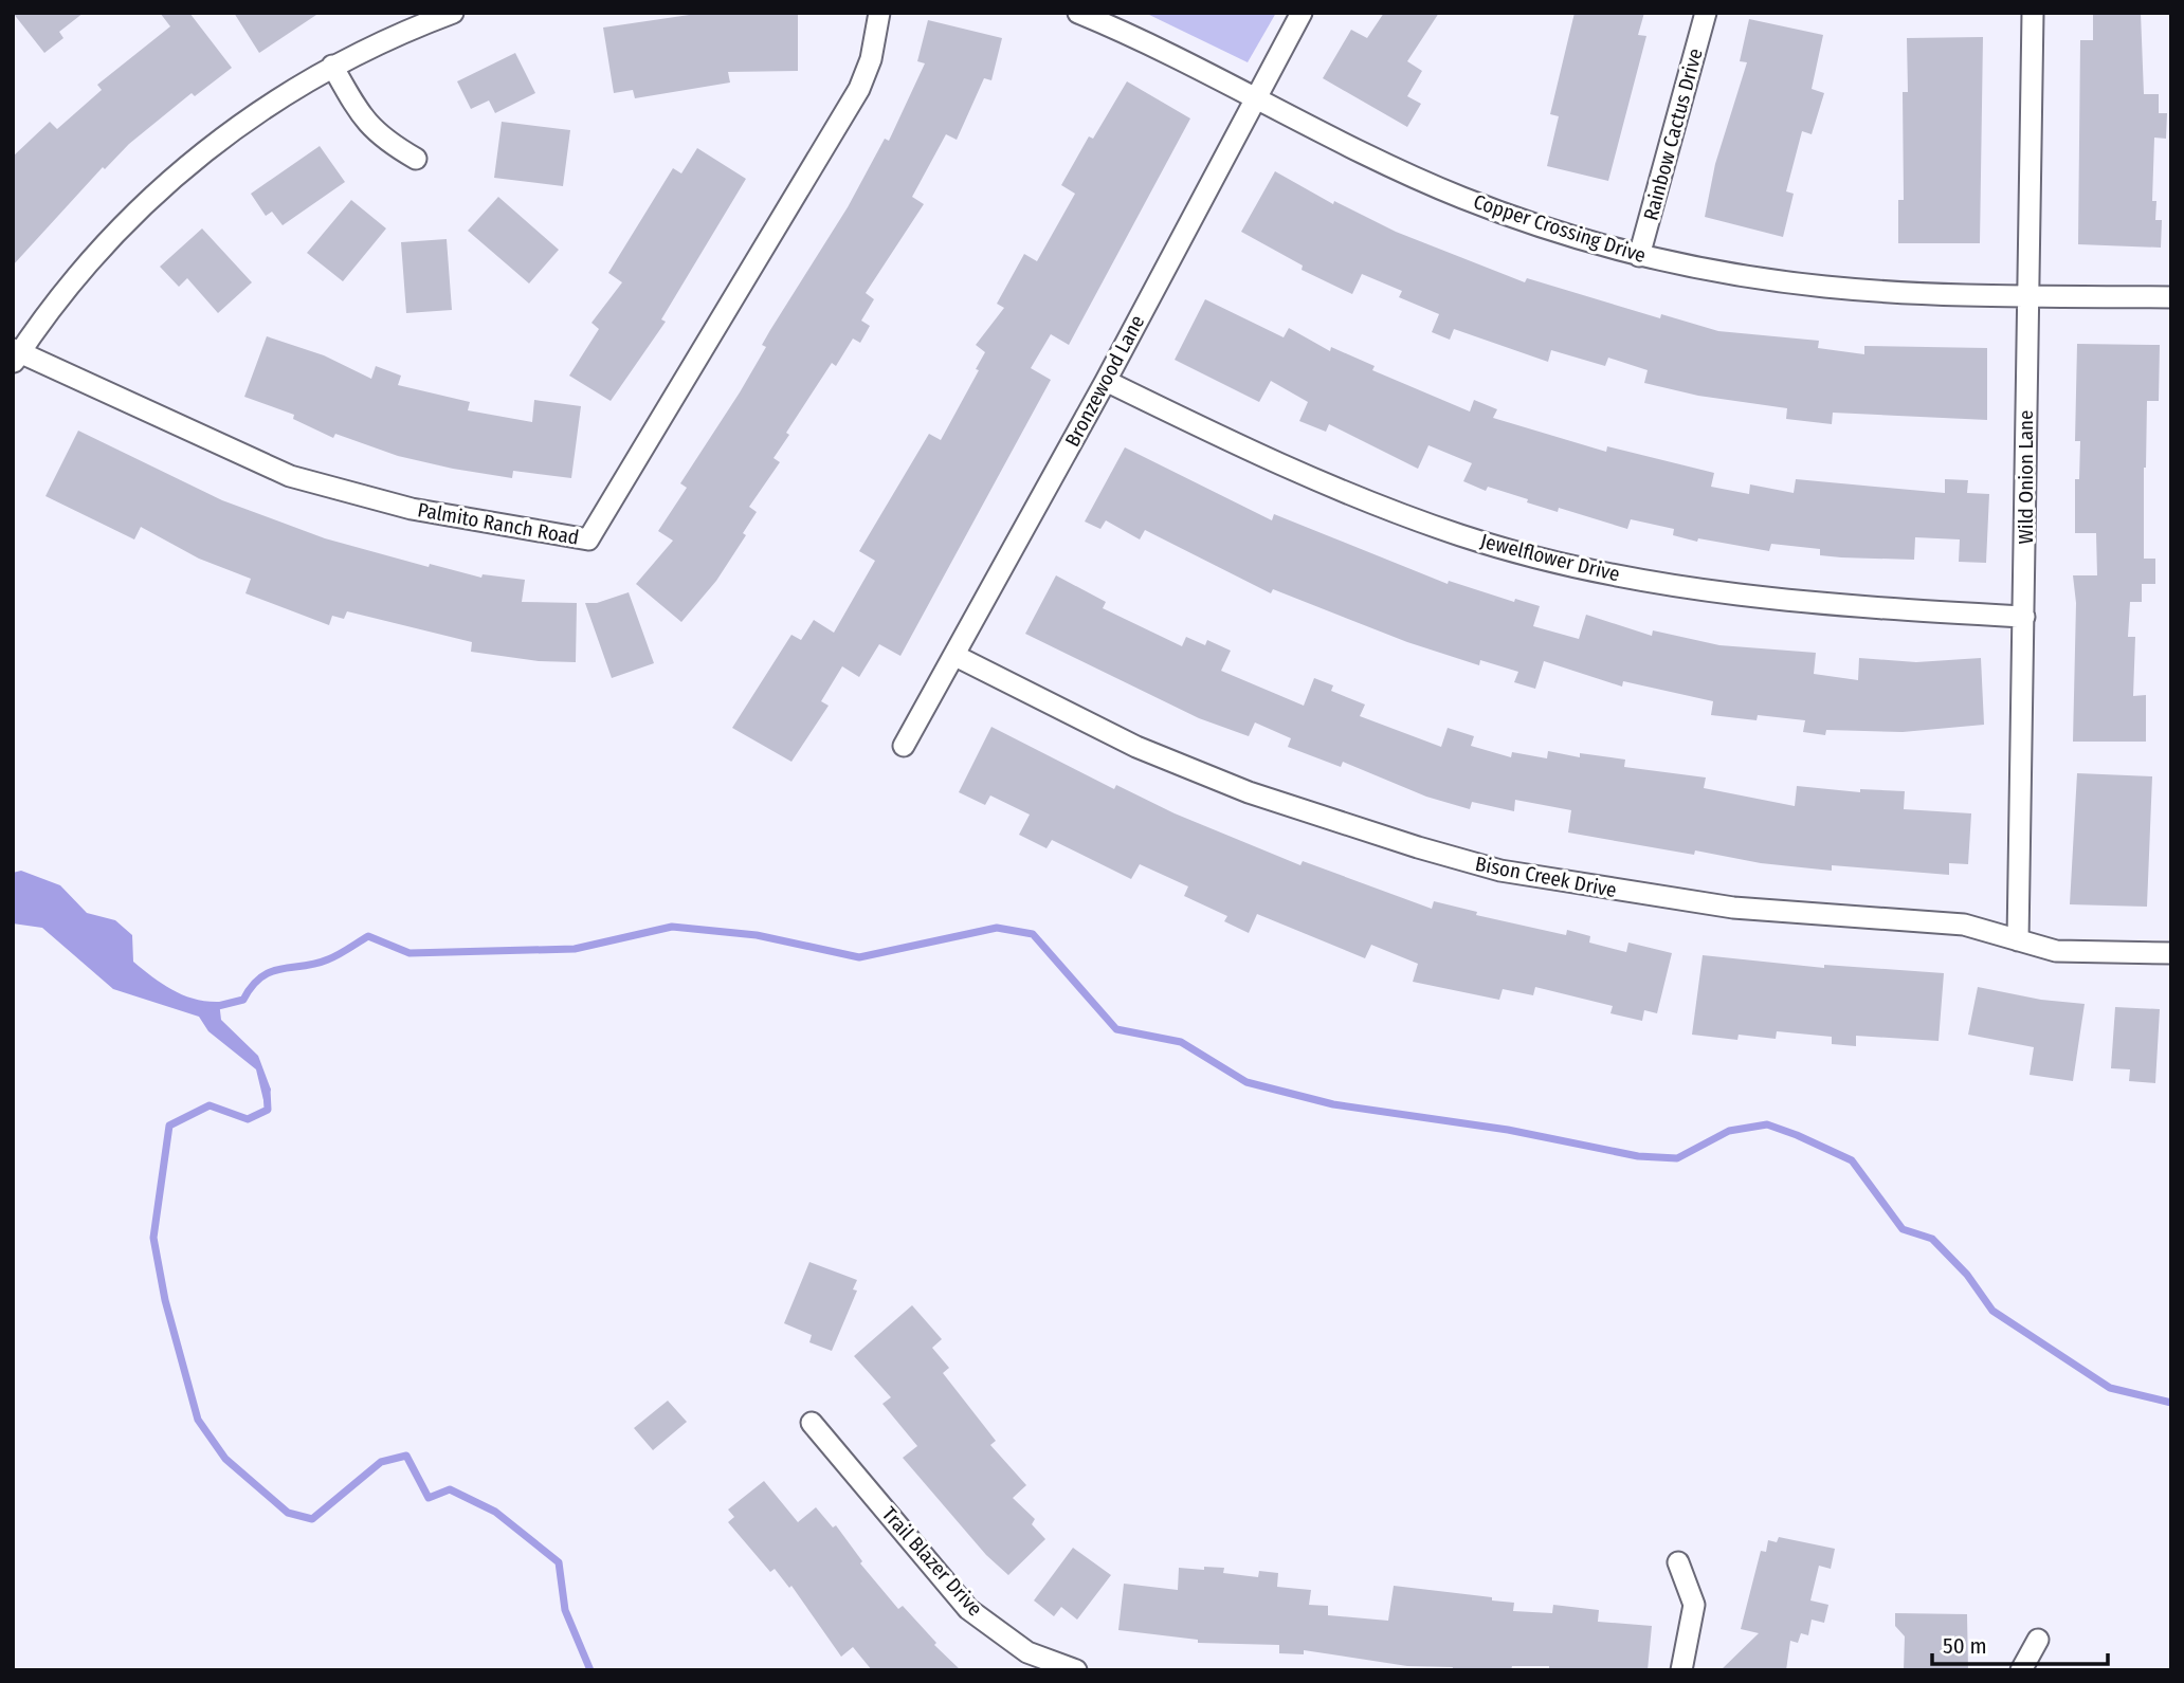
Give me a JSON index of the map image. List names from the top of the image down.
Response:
{
  "streets": {
    "street": [
      "Rainbow Cactus Drive",
      "Copper Crossing Drive",
      "Bronzewood Lane",
      "Wild Onion Lane",
      "Palmito Ranch Road",
      "Jewelflower Drive",
      "Bison Creek Drive",
      "Trail Blazer Drive"
    ]
  },
  "crossings": [
    ["Rainbow Cactus Drive", "Copper Crossing Drive"],
    ["Copper Crossing Drive", "Bronzewood Lane"],
    ["Copper Crossing Drive", "Wild Onion Lane"],
    ["Bronzewood Lane", "Jewelflower Drive"],
    ["Bronzewood Lane", "Bison Creek Drive"],
    ["Wild Onion Lane", "Jewelflower Drive"],
    ["Wild Onion Lane", "Bison Creek Drive"]
  ],
  "scale_bar": "50 m"
}
